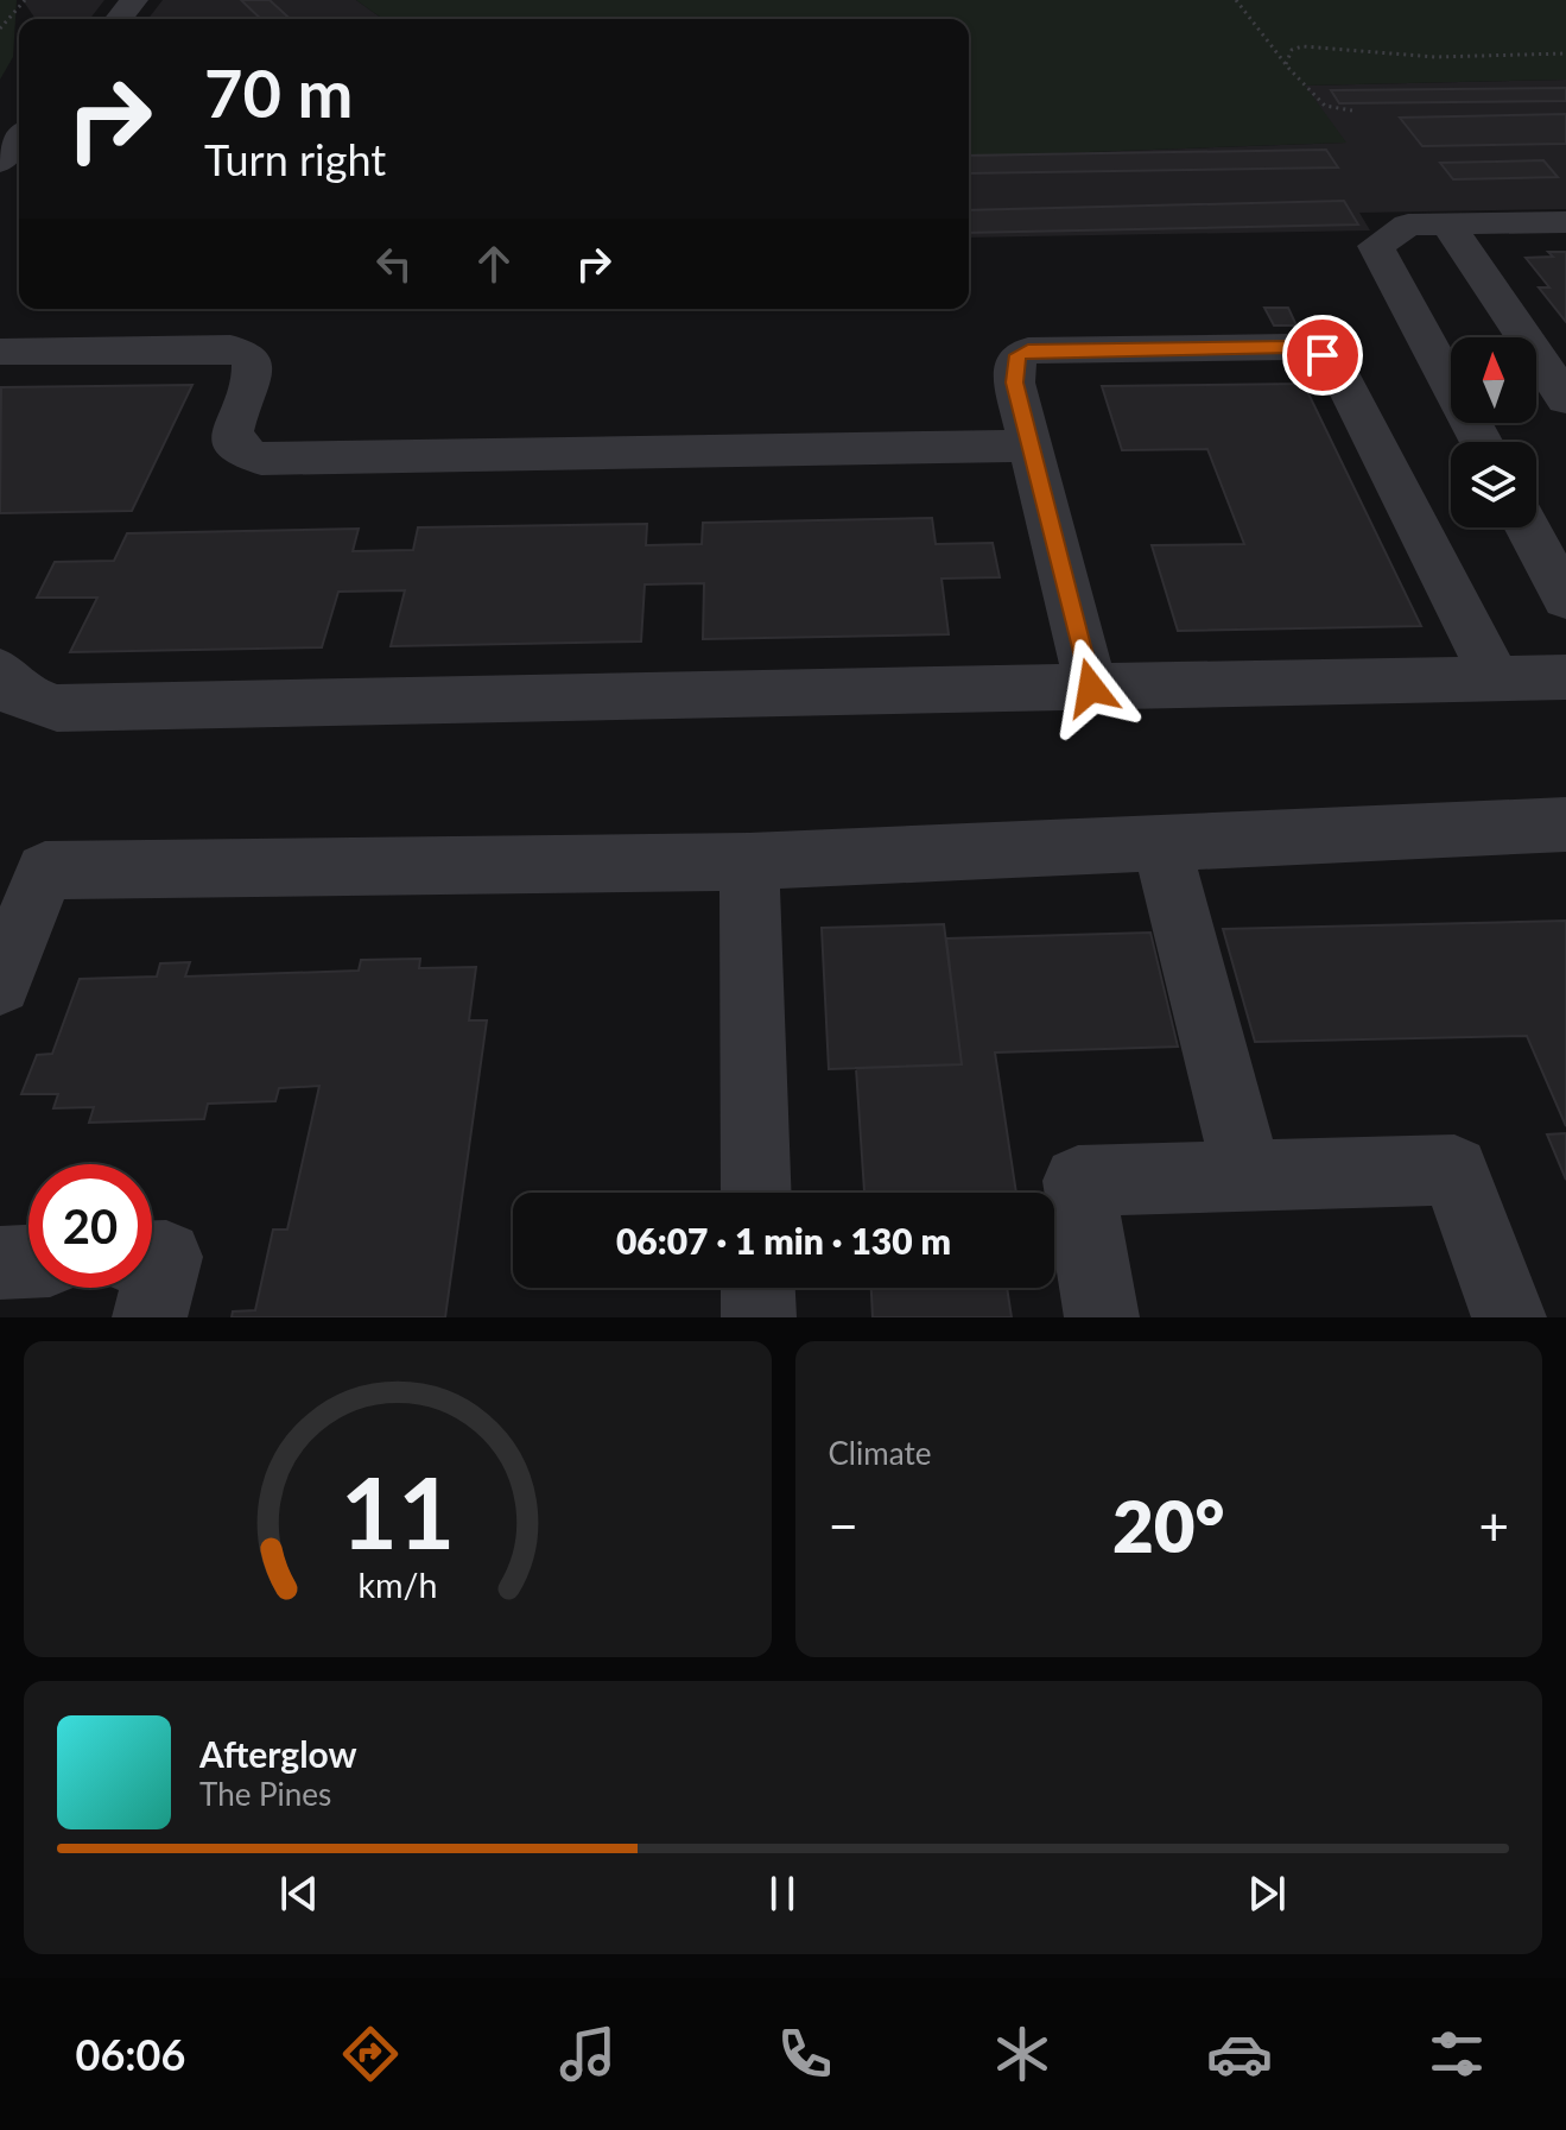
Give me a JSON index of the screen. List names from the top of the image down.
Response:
{
  "north": "top",
  "page": {
    "turn": ["70 m", "Turn right"],
    "limit": "20",
    "trip": "06:07 · 1 min · 130 m",
    "tile": "Climate",
    "heat": ["−", "20°", "+"],
    "song": ["Afterglow", "The Pines"],
    "tabs": "06:06",
    "gauge": ["11", "km/h"]
  }
}
